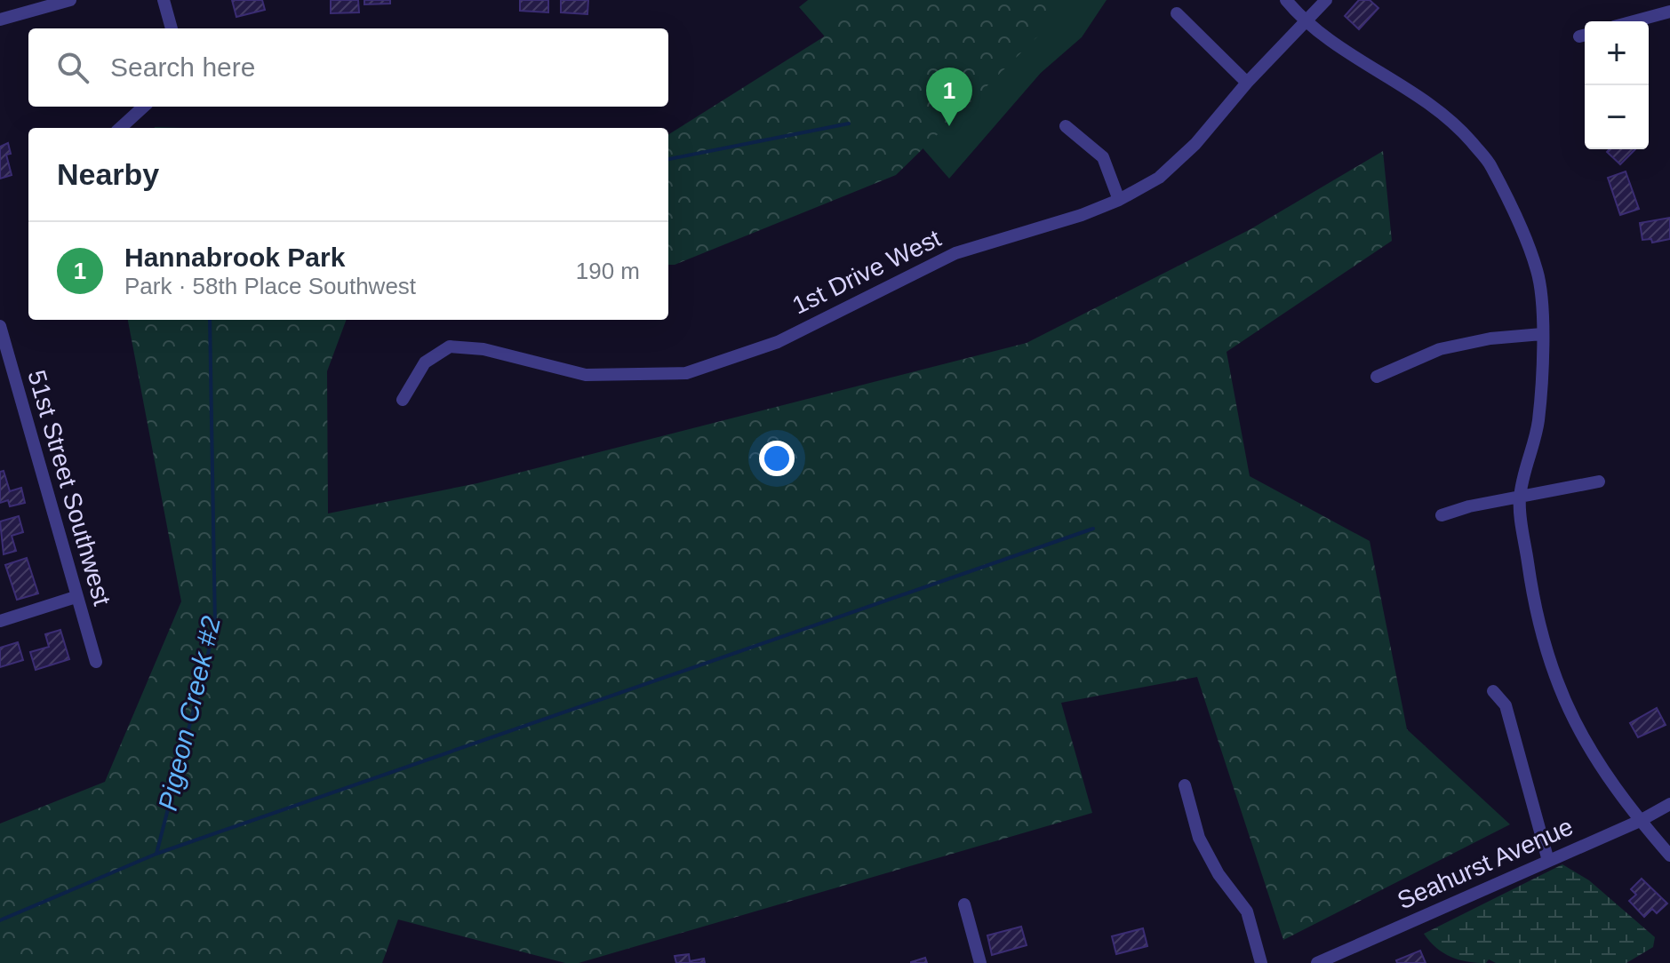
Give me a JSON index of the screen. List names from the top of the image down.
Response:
{
  "streets": {
    "street": ["1st Drive West", "51st Street Southwest", "Seahurst Avenue"]
  },
  "water": ["Pigeon Creek #2"],
  "page": {
    "map_buttons": ["+", "−"],
    "search": "Search here",
    "pins": "1",
    "heading": "Nearby",
    "list": [
      {
        "mark": "1",
        "name": "Hannabrook Park",
        "note": "Park · 58th Place Southwest",
        "value": "190 m"
      }
    ]
  }
}
